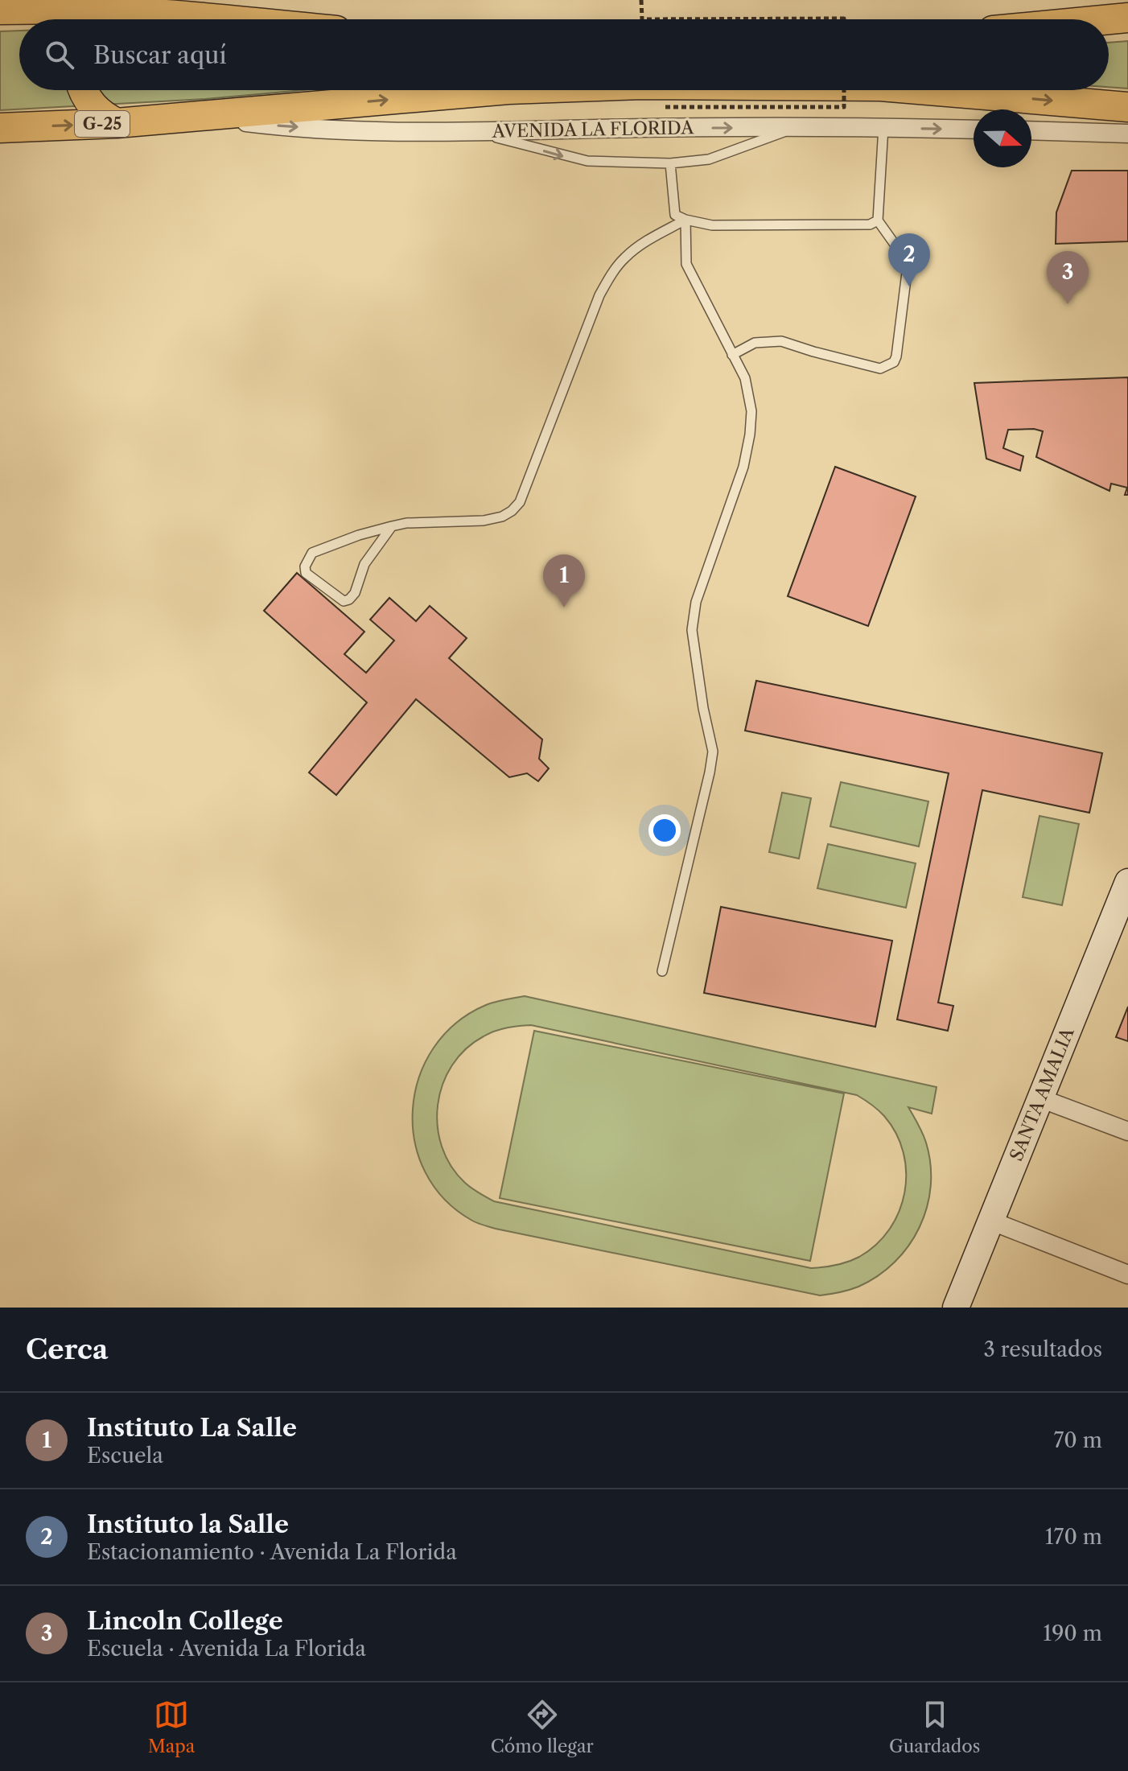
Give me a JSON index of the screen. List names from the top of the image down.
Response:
{
  "streets": {
    "main road": ["G-25", "AVENIDA LA FLORIDA"],
    "street": ["SANTA AMALIA"]
  },
  "one_way": ["AVENIDA LA FLORIDA"],
  "north": "right",
  "page": {
    "search": "Buscar aquí",
    "pins": ["2", "3", "1"],
    "heading": ["Cerca", "3 resultados"],
    "list": [
      {
        "mark": "1",
        "name": "Instituto La Salle",
        "note": "Escuela",
        "value": "70 m"
      },
      {
        "mark": "2",
        "name": "Instituto la Salle",
        "note": "Estacionamiento · Avenida La Florida",
        "value": "170 m"
      },
      {
        "mark": "3",
        "name": "Lincoln College",
        "note": "Escuela · Avenida La Florida",
        "value": "190 m"
      }
    ],
    "nav": ["Mapa", "Cómo llegar", "Guardados"]
  }
}
